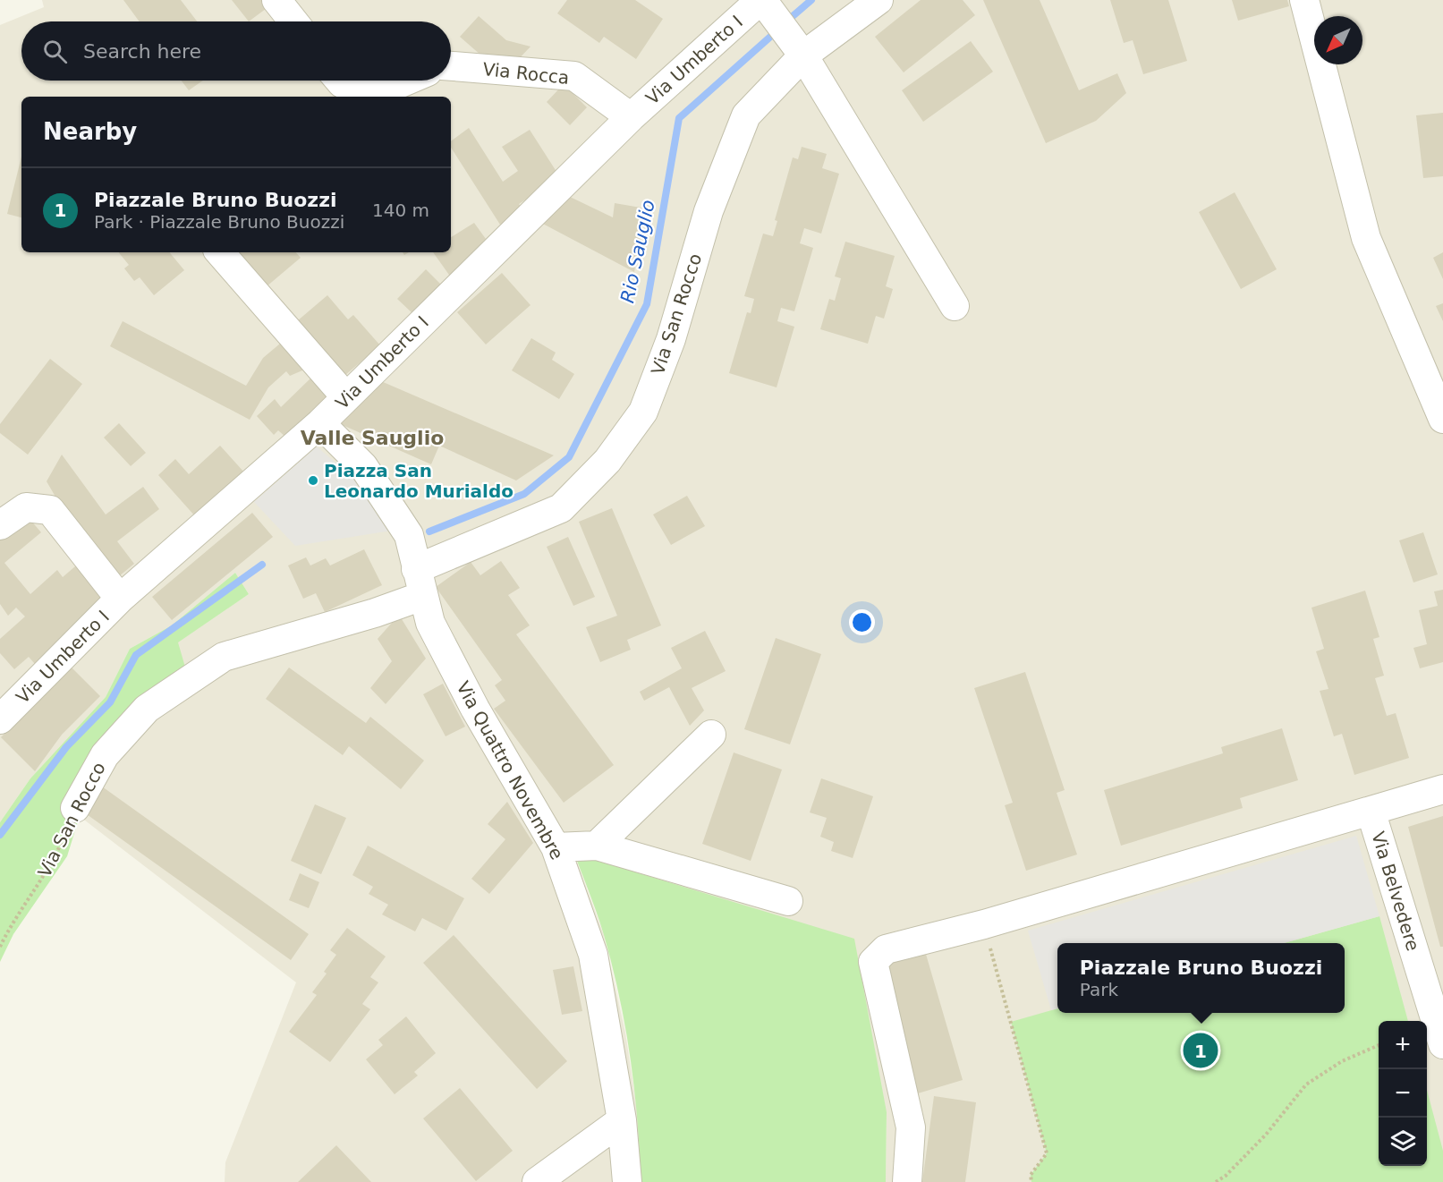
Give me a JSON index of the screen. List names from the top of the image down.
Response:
{
  "streets": {
    "street": [
      "Via Umberto I",
      "Via Rocca",
      "Via San Rocco",
      "Via Quattro Novembre",
      "Via Belvedere"
    ]
  },
  "crossings": [
    ["Via Umberto I", "Via Rocca"],
    ["Via Umberto I", "Via Quattro Novembre"],
    ["Via San Rocco", "Via Quattro Novembre"]
  ],
  "districts": ["Valle Sauglio"],
  "water": ["Rio Sauglio"],
  "places": ["Piazza San Leonardo Murialdo"],
  "north": "bottom left",
  "page": {
    "search": "Search here",
    "heading": "Nearby",
    "list": [
      {
        "mark": "1",
        "name": "Piazzale Bruno Buozzi",
        "note": "Park · Piazzale Bruno Buozzi",
        "value": "140 m"
      }
    ],
    "popup": ["Piazzale Bruno Buozzi", "Park"],
    "map_buttons": ["+", "−"],
    "pins": "1"
  }
}
